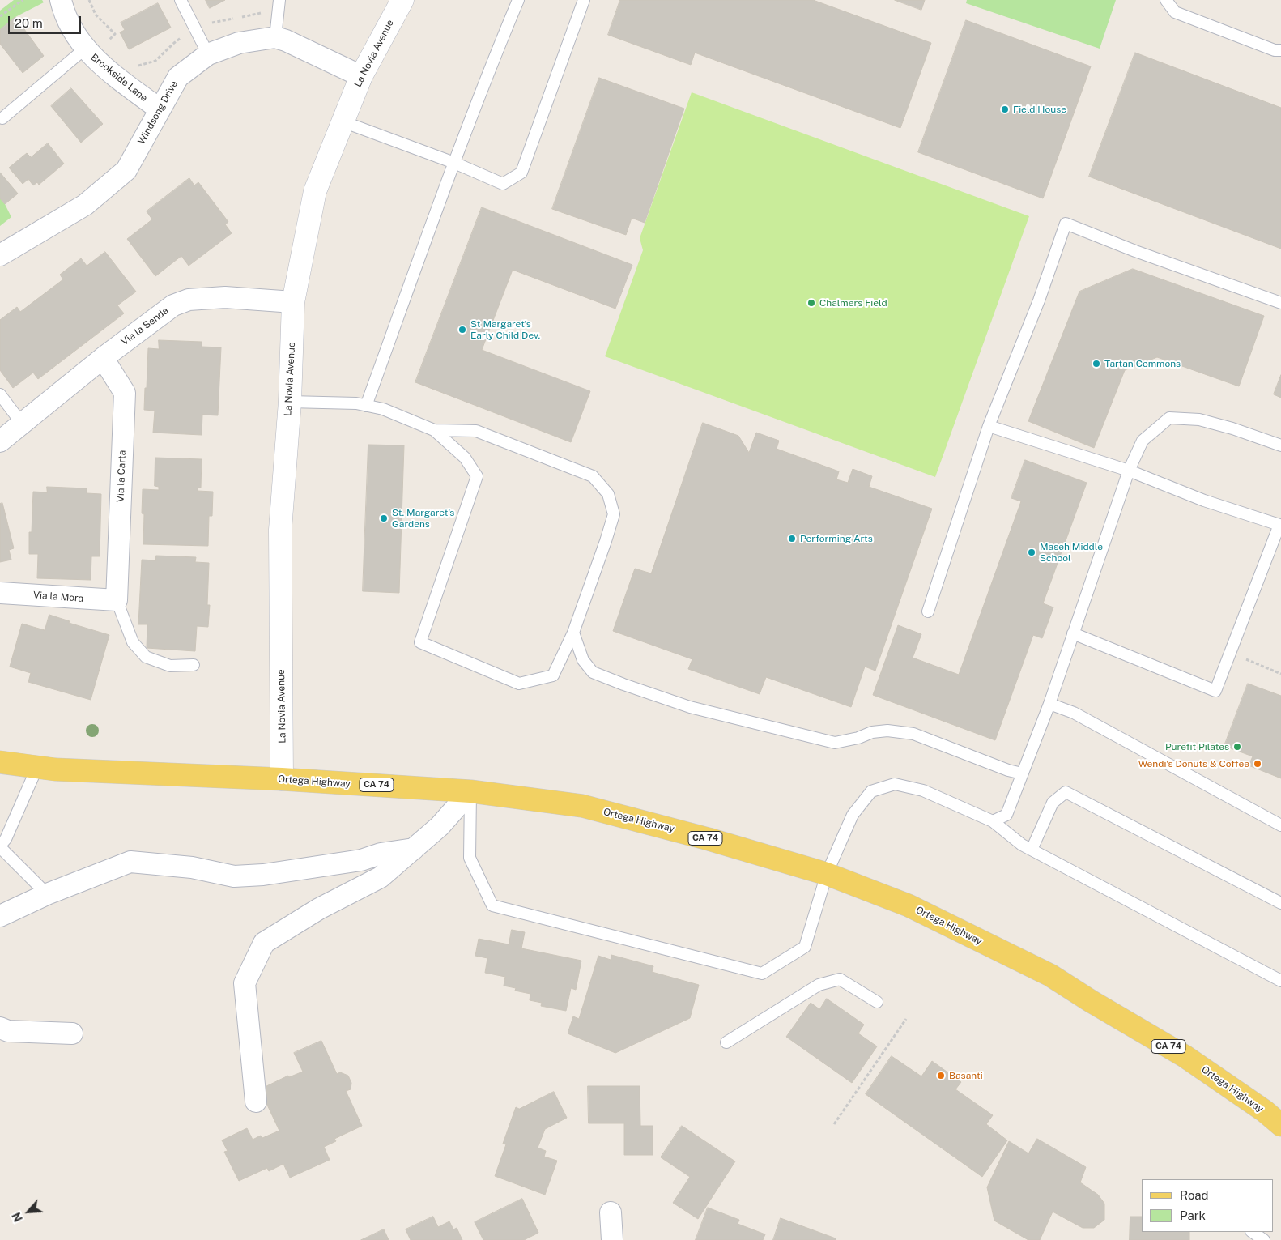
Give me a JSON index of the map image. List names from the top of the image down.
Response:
{
  "streets": {
    "main road": ["La Novia Avenue", "Ortega Highway", "CA 74"],
    "street": [
      "Brookside Lane",
      "Windsong Drive",
      "Via la Senda",
      "Via la Carta",
      "Via la Mora"
    ]
  },
  "crossings": [
    ["La Novia Avenue", "Windsong Drive"],
    ["La Novia Avenue", "Via la Senda"],
    ["La Novia Avenue", "Ortega Highway"],
    ["Brookside Lane", "Windsong Drive"],
    ["Via la Senda", "Via la Carta"],
    ["Via la Carta", "Via la Mora"]
  ],
  "places": [
    "Field House",
    "Chalmers Field",
    "St Margaret's Early Child Dev.",
    "Tartan Commons",
    "St. Margaret's Gardens",
    "Performing Arts",
    "Maseh Middle School",
    "Purefit Pilates",
    "Wendi's Donuts & Coffee",
    "Basanti"
  ],
  "legend": ["Road", "Park"],
  "scale_bar": "20 m",
  "north": "bottom left"
}
